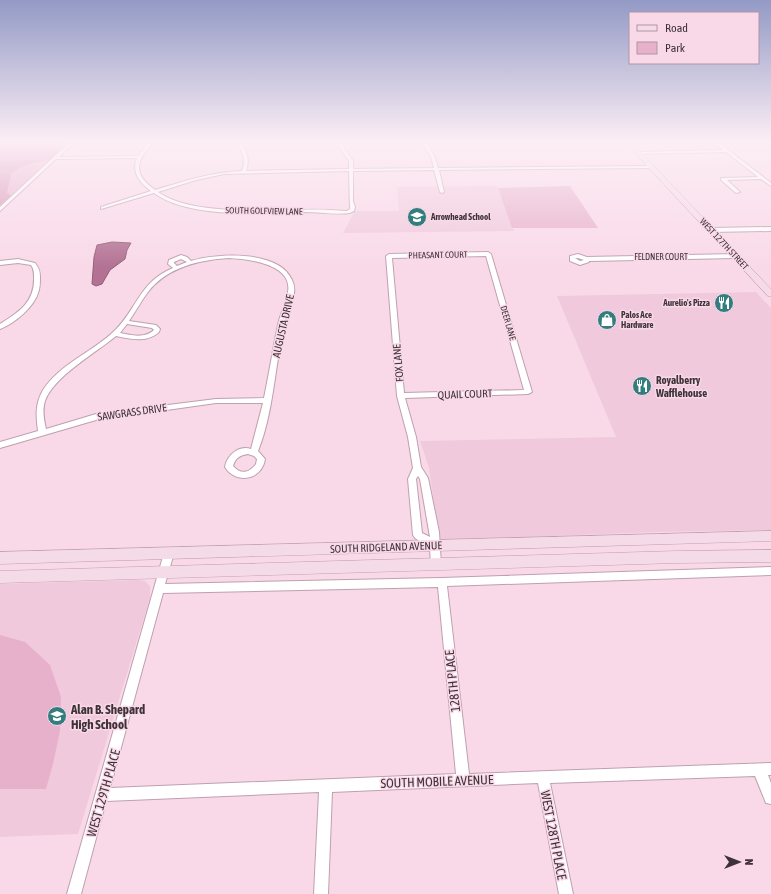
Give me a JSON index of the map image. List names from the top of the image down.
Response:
{
  "streets": {
    "main road": ["WEST 127TH STREET", "SOUTH RIDGELAND AVENUE"],
    "street": [
      "SOUTH GOLFVIEW LANE",
      "PHEASANT COURT",
      "FELDNER COURT",
      "DEER LANE",
      "AUGUSTA DRIVE",
      "FOX LANE",
      "QUAIL COURT",
      "SAWGRASS DRIVE",
      "128TH PLACE",
      "SOUTH MOBILE AVENUE",
      "WEST 129TH PLACE",
      "WEST 128TH PLACE"
    ]
  },
  "crossings": [
    ["WEST 127TH STREET", "FELDNER COURT"],
    ["PHEASANT COURT", "DEER LANE"],
    ["PHEASANT COURT", "FOX LANE"],
    ["DEER LANE", "QUAIL COURT"],
    ["AUGUSTA DRIVE", "SAWGRASS DRIVE"],
    ["FOX LANE", "QUAIL COURT"],
    ["FOX LANE", "SOUTH RIDGELAND AVENUE"],
    ["SOUTH RIDGELAND AVENUE", "WEST 129TH PLACE"],
    ["128TH PLACE", "SOUTH MOBILE AVENUE"],
    ["SOUTH MOBILE AVENUE", "WEST 129TH PLACE"],
    ["SOUTH MOBILE AVENUE", "WEST 128TH PLACE"]
  ],
  "places": {
    "school or university": ["Arrowhead School", "Alan B. Shepard High School"],
    "restaurant": ["Aurelio's Pizza", "Royalberry Wafflehouse"],
    "shop": ["Palos Ace Hardware"]
  },
  "legend": ["Road", "Park"],
  "north": "right"
}
